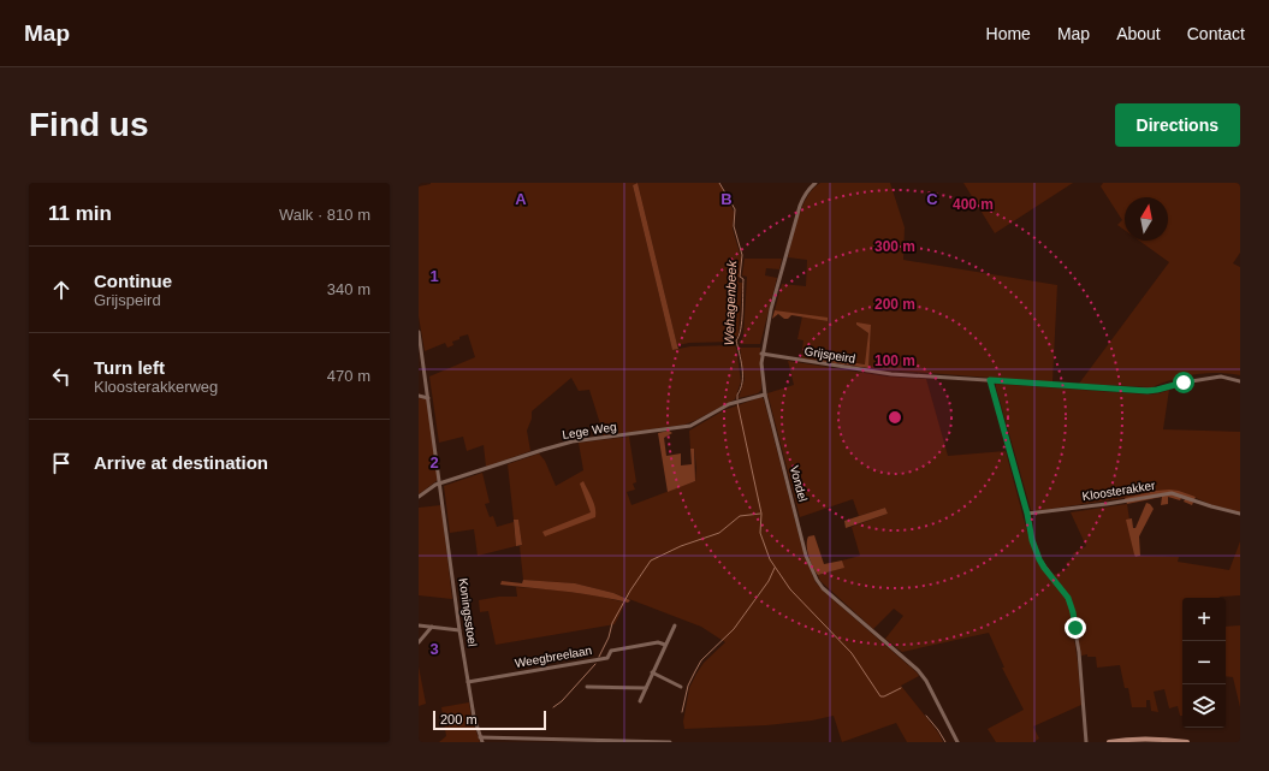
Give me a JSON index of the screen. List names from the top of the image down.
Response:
{
  "streets": {
    "street": [
      "Grijspeird",
      "Lege Weg",
      "Vondel",
      "Kloosterakker",
      "Koningsstoel",
      "Weegbreelaan"
    ]
  },
  "crossings": [
    ["Grijspeird", "Vondel"],
    ["Lege Weg", "Vondel"],
    ["Lege Weg", "Koningsstoel"],
    ["Koningsstoel", "Weegbreelaan"]
  ],
  "water": ["Wehagenbeek"],
  "scale_bar": "200 m",
  "north": "top",
  "page": {
    "header": "Map",
    "nav": [
      "Home",
      "Map",
      "About",
      "Contact"
    ],
    "buttons": "Directions",
    "title": "Find us",
    "heading": ["11 min", "Walk · 810 m"],
    "list": [
      ["Continue", "Grijspeird", "340 m"],
      ["Turn left", "Kloosterakkerweg", "470 m"],
      "Arrive at destination"
    ],
    "map_buttons": ["+", "−"],
    "scale": "200 m"
  },
  "grid": {
    "columns": ["A", "B", "C"],
    "rows": ["1", "2", "3"]
  },
  "rings": [
    "400 m",
    "300 m",
    "200 m",
    "100 m"
  ]
}
